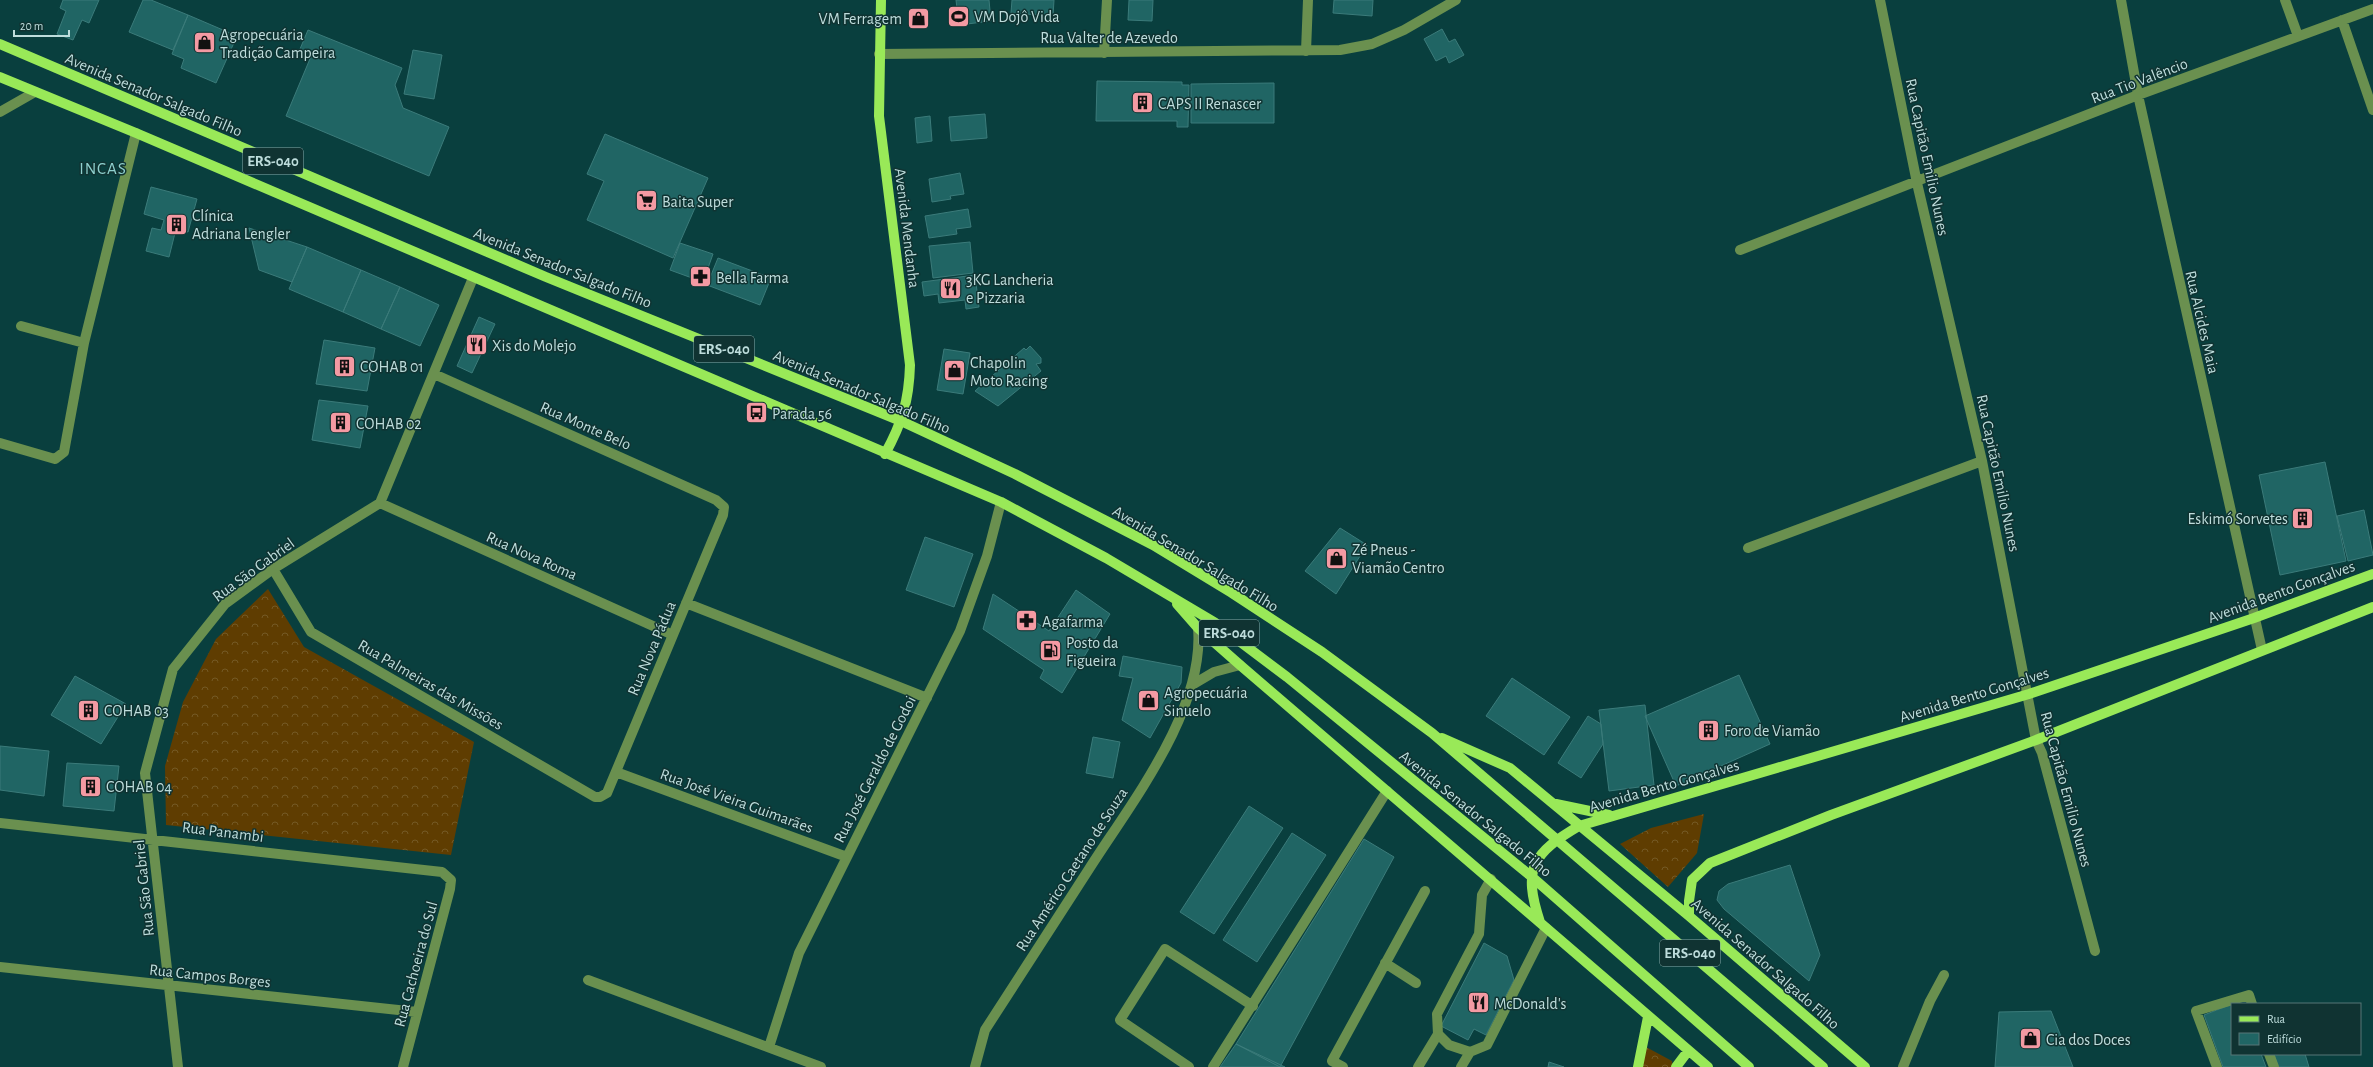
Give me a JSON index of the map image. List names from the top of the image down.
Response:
{
  "streets": {
    "main road": [
      "Avenida Senador Salgado Filho",
      "ERS-040",
      "Avenida Mendanha",
      "Avenida Bento Gonçalves"
    ],
    "street": [
      "Rua Valter de Azevedo",
      "Rua Tio Valêncio",
      "Rua Capitão Emilio Nunes",
      "Rua Alcides Maia",
      "Rua Monte Belo",
      "Rua Nova Roma",
      "Rua São Gabriel",
      "Rua Nova Pádua",
      "Rua Palmeiras das Missões",
      "Rua José Geraldo de Godoi",
      "Rua José Vieira Guimarães",
      "Rua Panambi",
      "Rua Américo Caetano de Souza",
      "Rua Cachoeira do Sul",
      "Rua Campos Borges"
    ]
  },
  "crossings": [
    ["Rua Valter de Azevedo", "Avenida Mendanha"],
    ["Rua Tio Valêncio", "Rua Capitão Emilio Nunes"],
    ["Rua Tio Valêncio", "Rua Alcides Maia"],
    ["Avenida Senador Salgado Filho", "Avenida Mendanha"],
    ["Avenida Senador Salgado Filho", "Avenida Bento Gonçalves"],
    ["Avenida Senador Salgado Filho", "Rua José Geraldo de Godoi"],
    ["Avenida Senador Salgado Filho", "Rua Américo Caetano de Souza"],
    ["Rua Capitão Emilio Nunes", "Avenida Bento Gonçalves"],
    ["Rua Alcides Maia", "Avenida Bento Gonçalves"],
    ["Rua Monte Belo", "Rua Nova Pádua"],
    ["Rua Nova Roma", "Rua São Gabriel"],
    ["Rua Nova Roma", "Rua Nova Pádua"],
    ["Rua São Gabriel", "Rua Palmeiras das Missões"],
    ["Rua São Gabriel", "Rua Panambi"],
    ["Rua São Gabriel", "Rua Campos Borges"],
    ["Rua Nova Pádua", "Rua Palmeiras das Missões"],
    ["Rua Nova Pádua", "Rua José Vieira Guimarães"],
    ["Rua José Geraldo de Godoi", "Rua José Vieira Guimarães"],
    ["Rua Panambi", "Rua Cachoeira do Sul"],
    ["Rua Cachoeira do Sul", "Rua Campos Borges"]
  ],
  "districts": ["INCAS"],
  "places": {
    "sports": ["VM Dojô Vida"],
    "shop": [
      "VM Ferragem",
      "Agropecuária Tradição Campeira",
      "Chapolin Moto Racing",
      "Zé Pneus - Viamão Centro",
      "Agropecuária Sinuelo",
      "Cia dos Doces"
    ],
    "building": [
      "CAPS II Renascer",
      "Clínica Adriana Lengler",
      "COHAB 01",
      "COHAB 02",
      "Eskimó Sorvetes",
      "COHAB 03",
      "Foro de Viamão",
      "COHAB 04"
    ],
    "supermarket": ["Baita Super"],
    "pharmacy": ["Bella Farma", "Agafarma"],
    "restaurant": ["3KG Lancheria e Pizzaria", "Xis do Molejo", "McDonald's"],
    "bus stop": ["Parada 56"],
    "fuel station": ["Posto da Figueira"]
  },
  "legend": ["Rua", "Edifício"],
  "scale_bar": "20 m"
}
